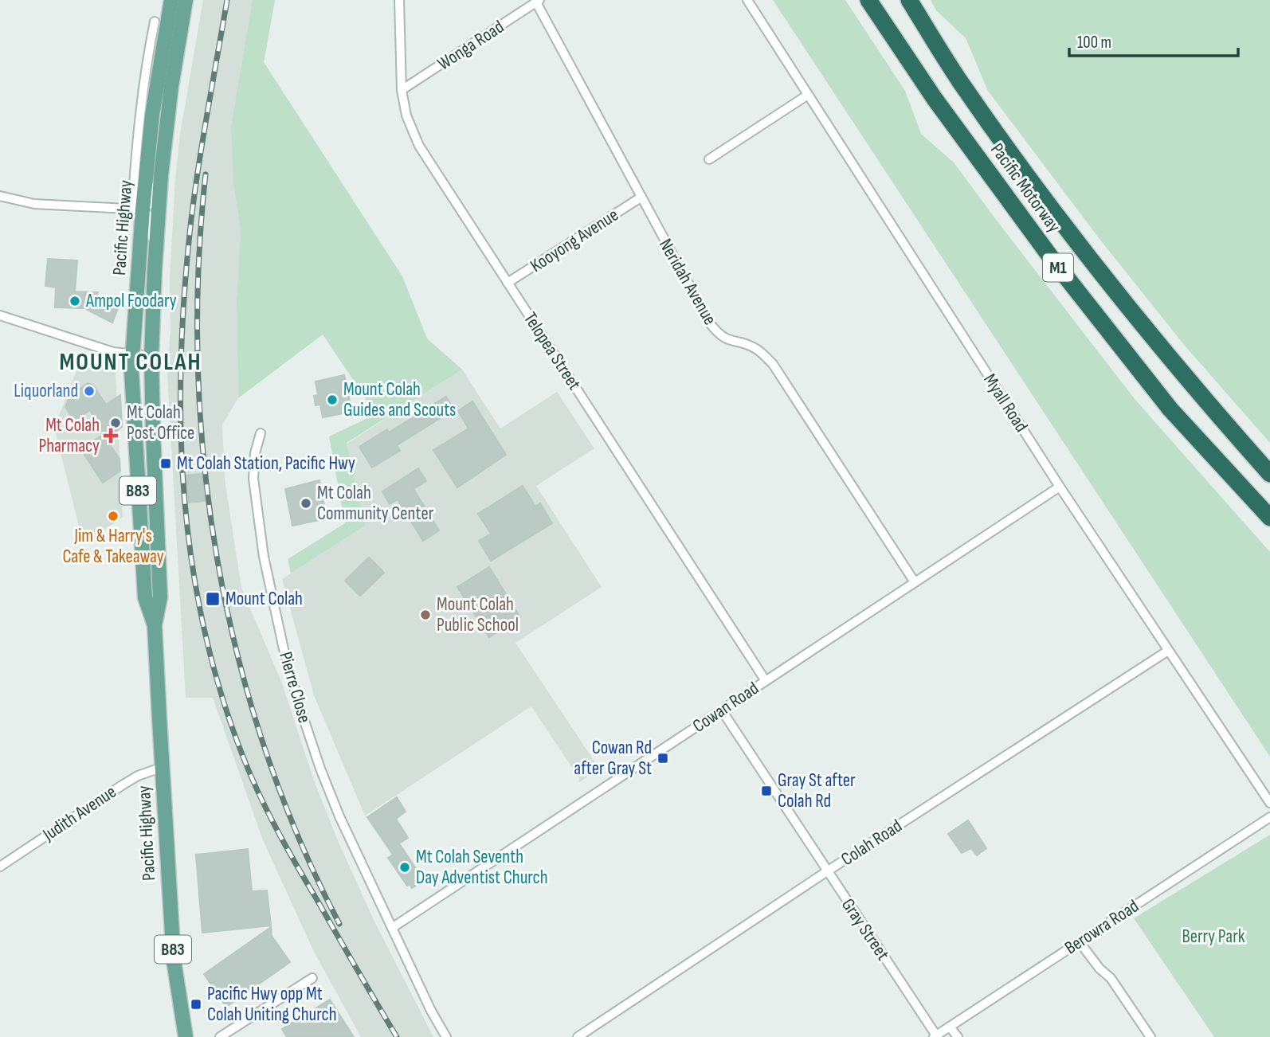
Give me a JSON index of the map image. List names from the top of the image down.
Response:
{
  "streets": {
    "highway": ["Pacific Motorway", "M1"],
    "main road": ["Pacific Highway", "B83"],
    "street": [
      "Wonga Road",
      "Kooyong Avenue",
      "Neridah Avenue",
      "Telopea Street",
      "Myall Road",
      "Pierre Close",
      "Cowan Road",
      "Judith Avenue",
      "Colah Road",
      "Berowra Road",
      "Gray Street"
    ]
  },
  "crossings": [
    ["Wonga Road", "Neridah Avenue"],
    ["Wonga Road", "Telopea Street"],
    ["Pacific Highway", "Judith Avenue"],
    ["Kooyong Avenue", "Neridah Avenue"],
    ["Kooyong Avenue", "Telopea Street"],
    ["Neridah Avenue", "Cowan Road"],
    ["Telopea Street", "Cowan Road"],
    ["Myall Road", "Cowan Road"],
    ["Myall Road", "Colah Road"],
    ["Pierre Close", "Cowan Road"],
    ["Cowan Road", "Gray Street"],
    ["Colah Road", "Gray Street"],
    ["Berowra Road", "Gray Street"]
  ],
  "districts": ["MOUNT COLAH"],
  "parks": ["Berry Park"],
  "places": {
    "other": [
      "Ampol Foodary",
      "Liquorland",
      "Mount Colah Guides and Scouts",
      "Mt Colah Post Office",
      "Mt Colah Community Center",
      "Jim & Harry's Cafe & Takeaway",
      "Mount Colah Public School",
      "Mt Colah Seventh Day Adventist Church"
    ],
    "health": ["Mt Colah Pharmacy"],
    "transit": [
      "Mt Colah Station, Pacific Hwy",
      "Mount Colah",
      "Cowan Rd after Gray St",
      "Gray St after Colah Rd",
      "Pacific Hwy opp Mt Colah Uniting Church"
    ]
  },
  "scale_bar": "100 m"
}
